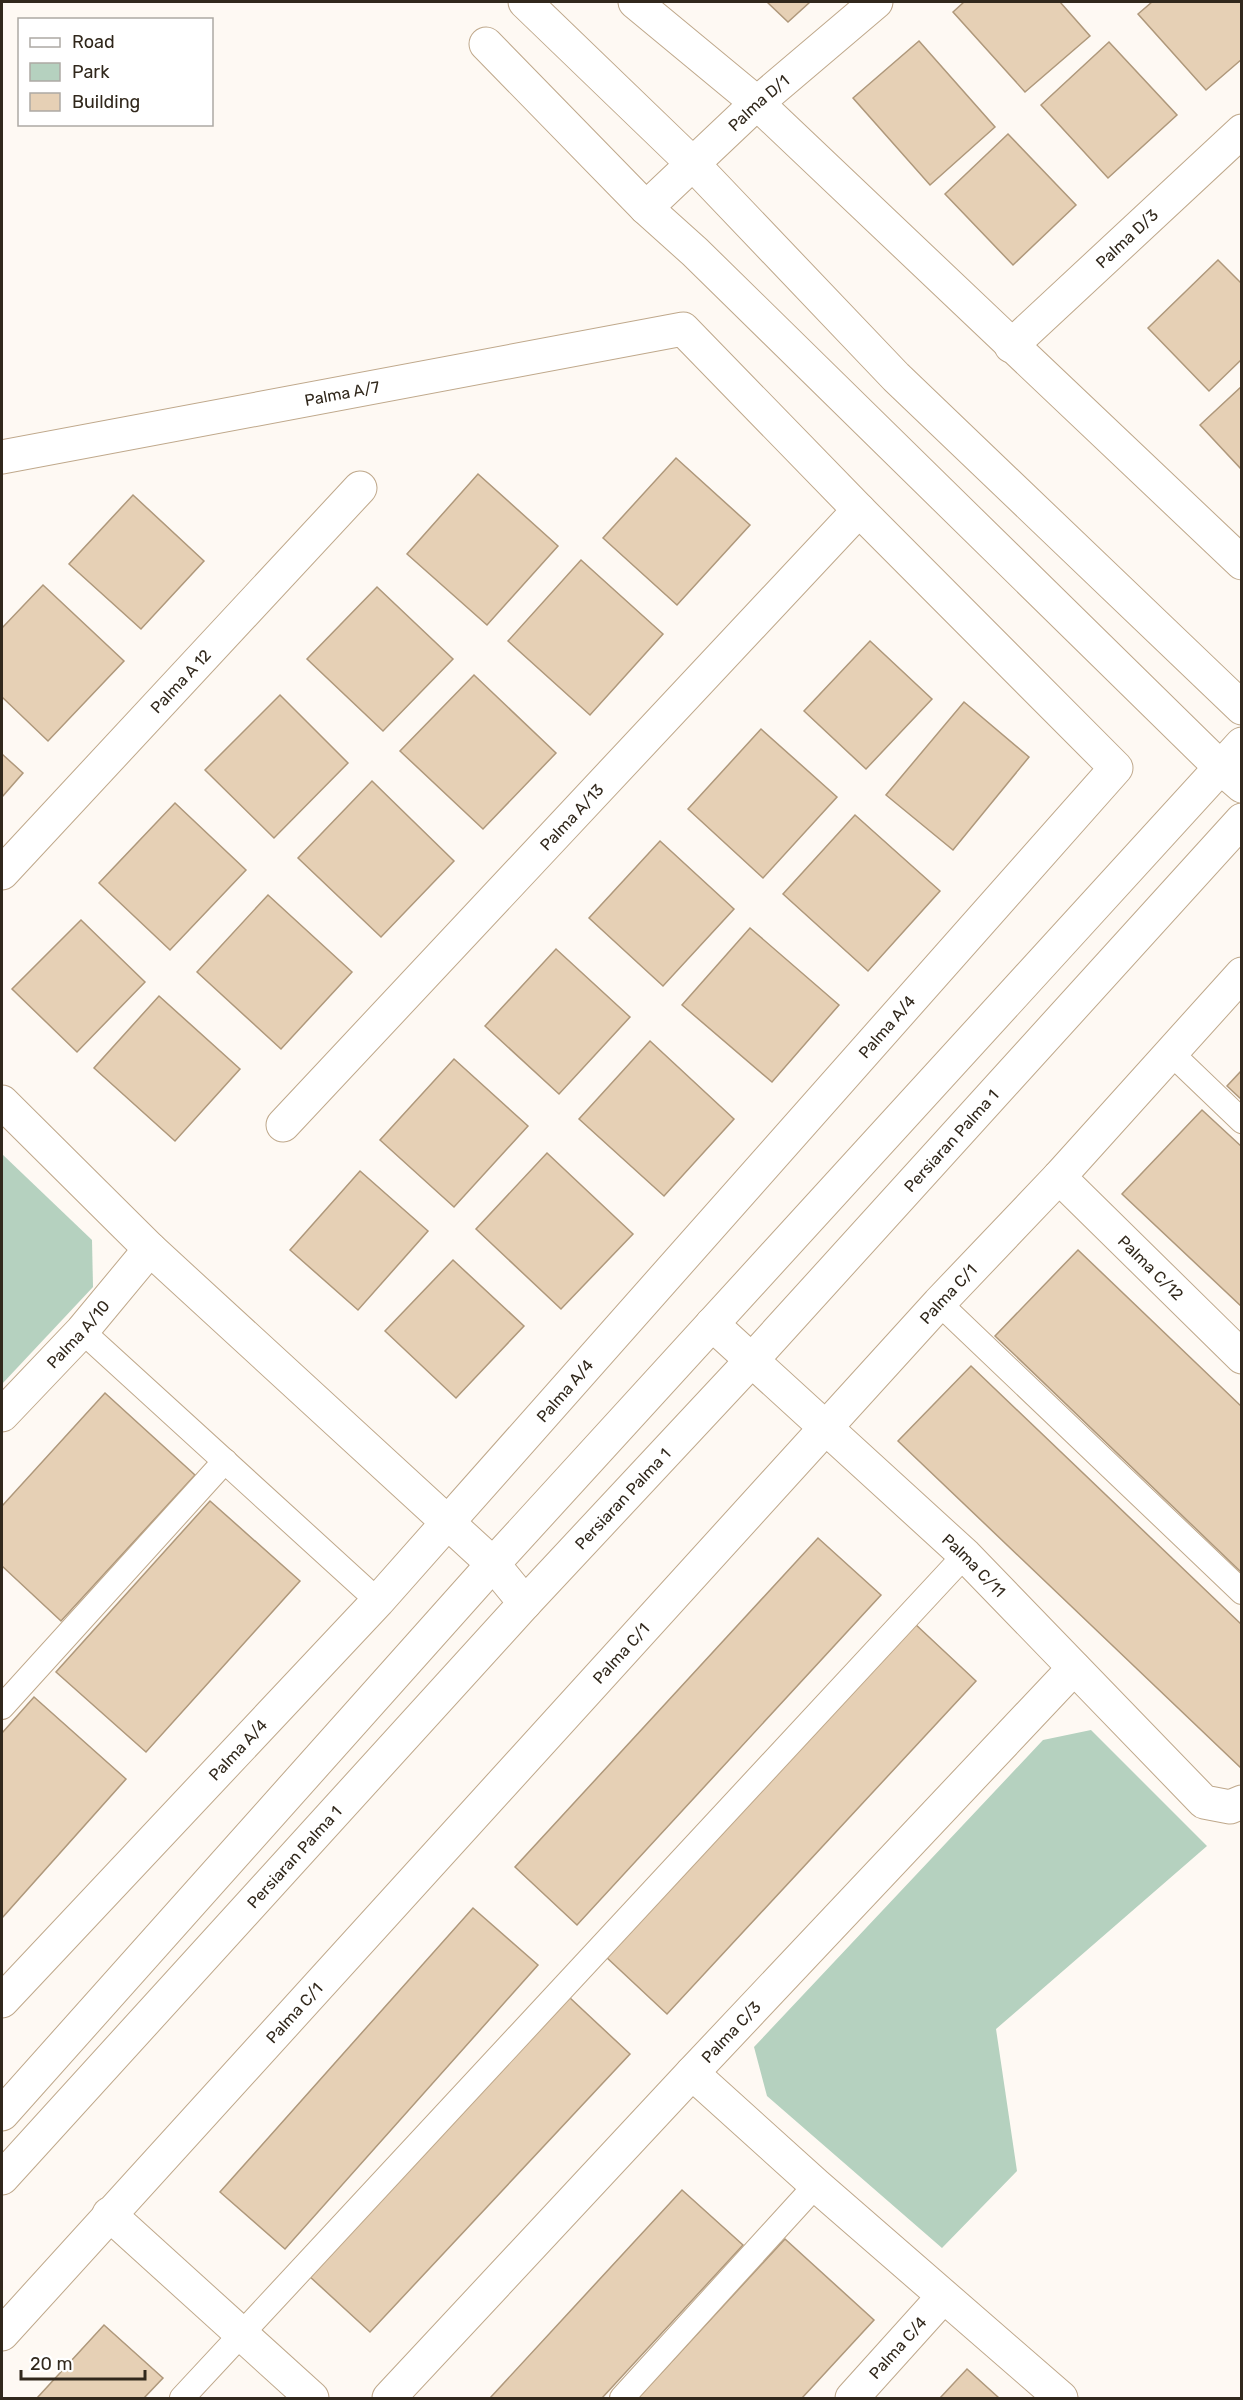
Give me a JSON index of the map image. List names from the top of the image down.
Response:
{
  "streets": {
    "street": [
      "Palma D/1",
      "Palma D/3",
      "Palma A/7",
      "Palma A 12",
      "Palma A/13",
      "Palma A/4",
      "Persiaran Palma 1",
      "Palma C/12",
      "Palma C/1",
      "Palma A/10",
      "Palma C/11",
      "Palma C/3",
      "Palma C/4"
    ]
  },
  "crossings": [
    ["Palma A/7", "Palma A/13"],
    ["Palma A/7", "Palma A/4"],
    ["Palma A/13", "Palma A/4"],
    ["Persiaran Palma 1", "Palma C/11"],
    ["Palma C/12", "Palma C/1"],
    ["Palma C/1", "Palma C/11"],
    ["Palma C/11", "Palma C/3"]
  ],
  "legend": ["Road", "Park", "Building"],
  "scale_bar": "20 m"
}
